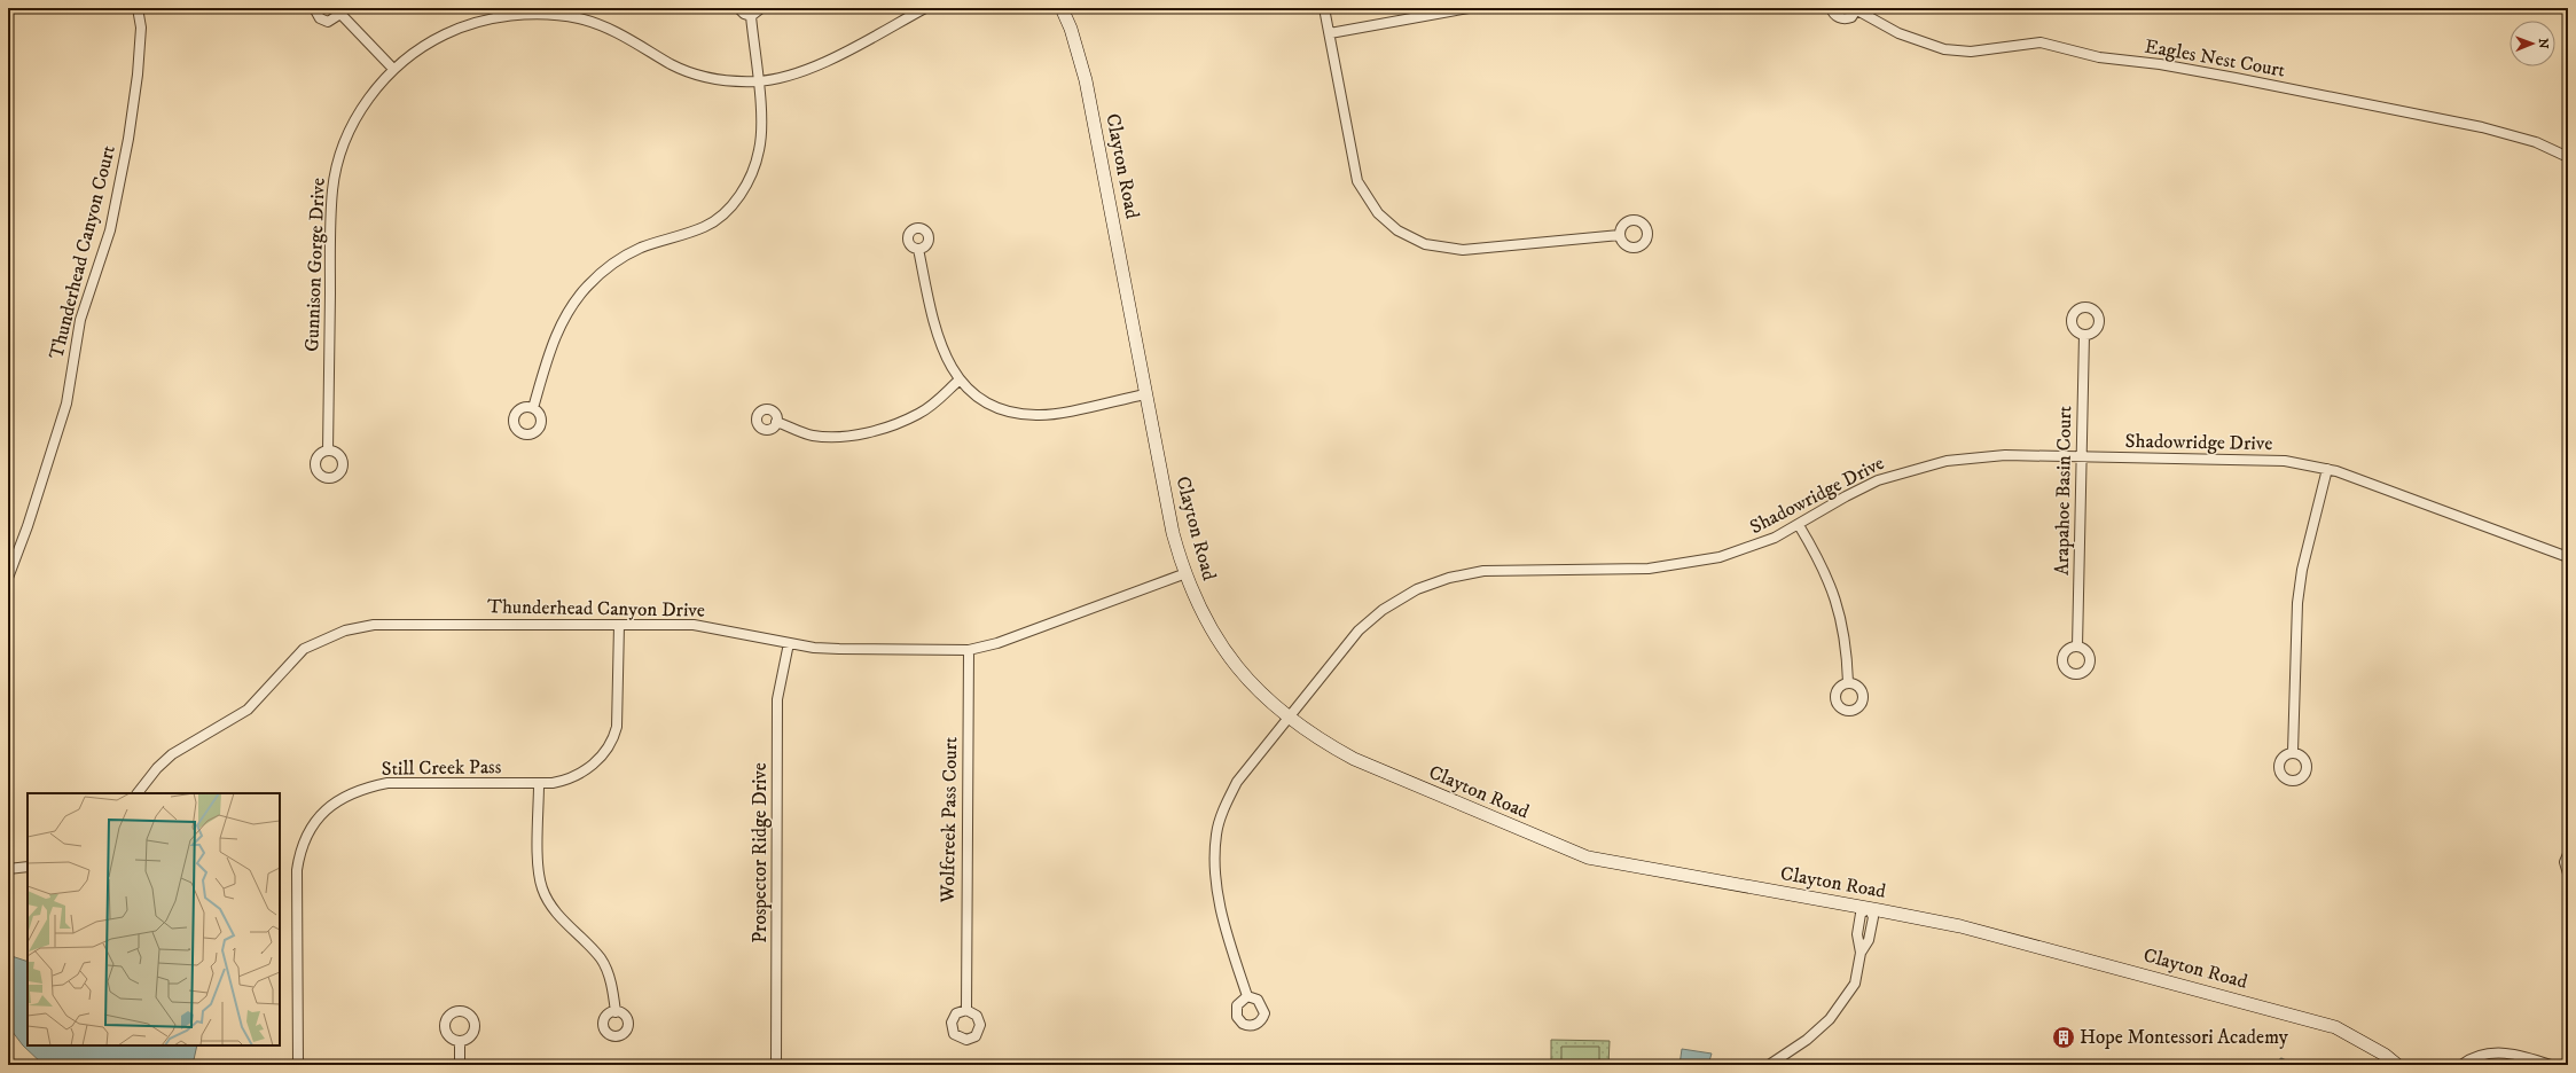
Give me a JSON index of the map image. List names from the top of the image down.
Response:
{
  "streets": {
    "main road": ["Clayton Road"],
    "street": [
      "Eagles Nest Court",
      "Thunderhead Canyon Court",
      "Gunnison Gorge Drive",
      "Shadowridge Drive",
      "Arapahoe Basin Court",
      "Thunderhead Canyon Drive",
      "Still Creek Pass",
      "Wolfcreek Pass Court",
      "Prospector Ridge Drive"
    ]
  },
  "crossings": [
    ["Clayton Road", "Shadowridge Drive"],
    ["Clayton Road", "Thunderhead Canyon Drive"],
    ["Shadowridge Drive", "Arapahoe Basin Court"],
    ["Thunderhead Canyon Drive", "Still Creek Pass"],
    ["Thunderhead Canyon Drive", "Wolfcreek Pass Court"],
    ["Thunderhead Canyon Drive", "Prospector Ridge Drive"]
  ],
  "places": {
    "building": ["Hope Montessori Academy"]
  },
  "north": "right"
}
